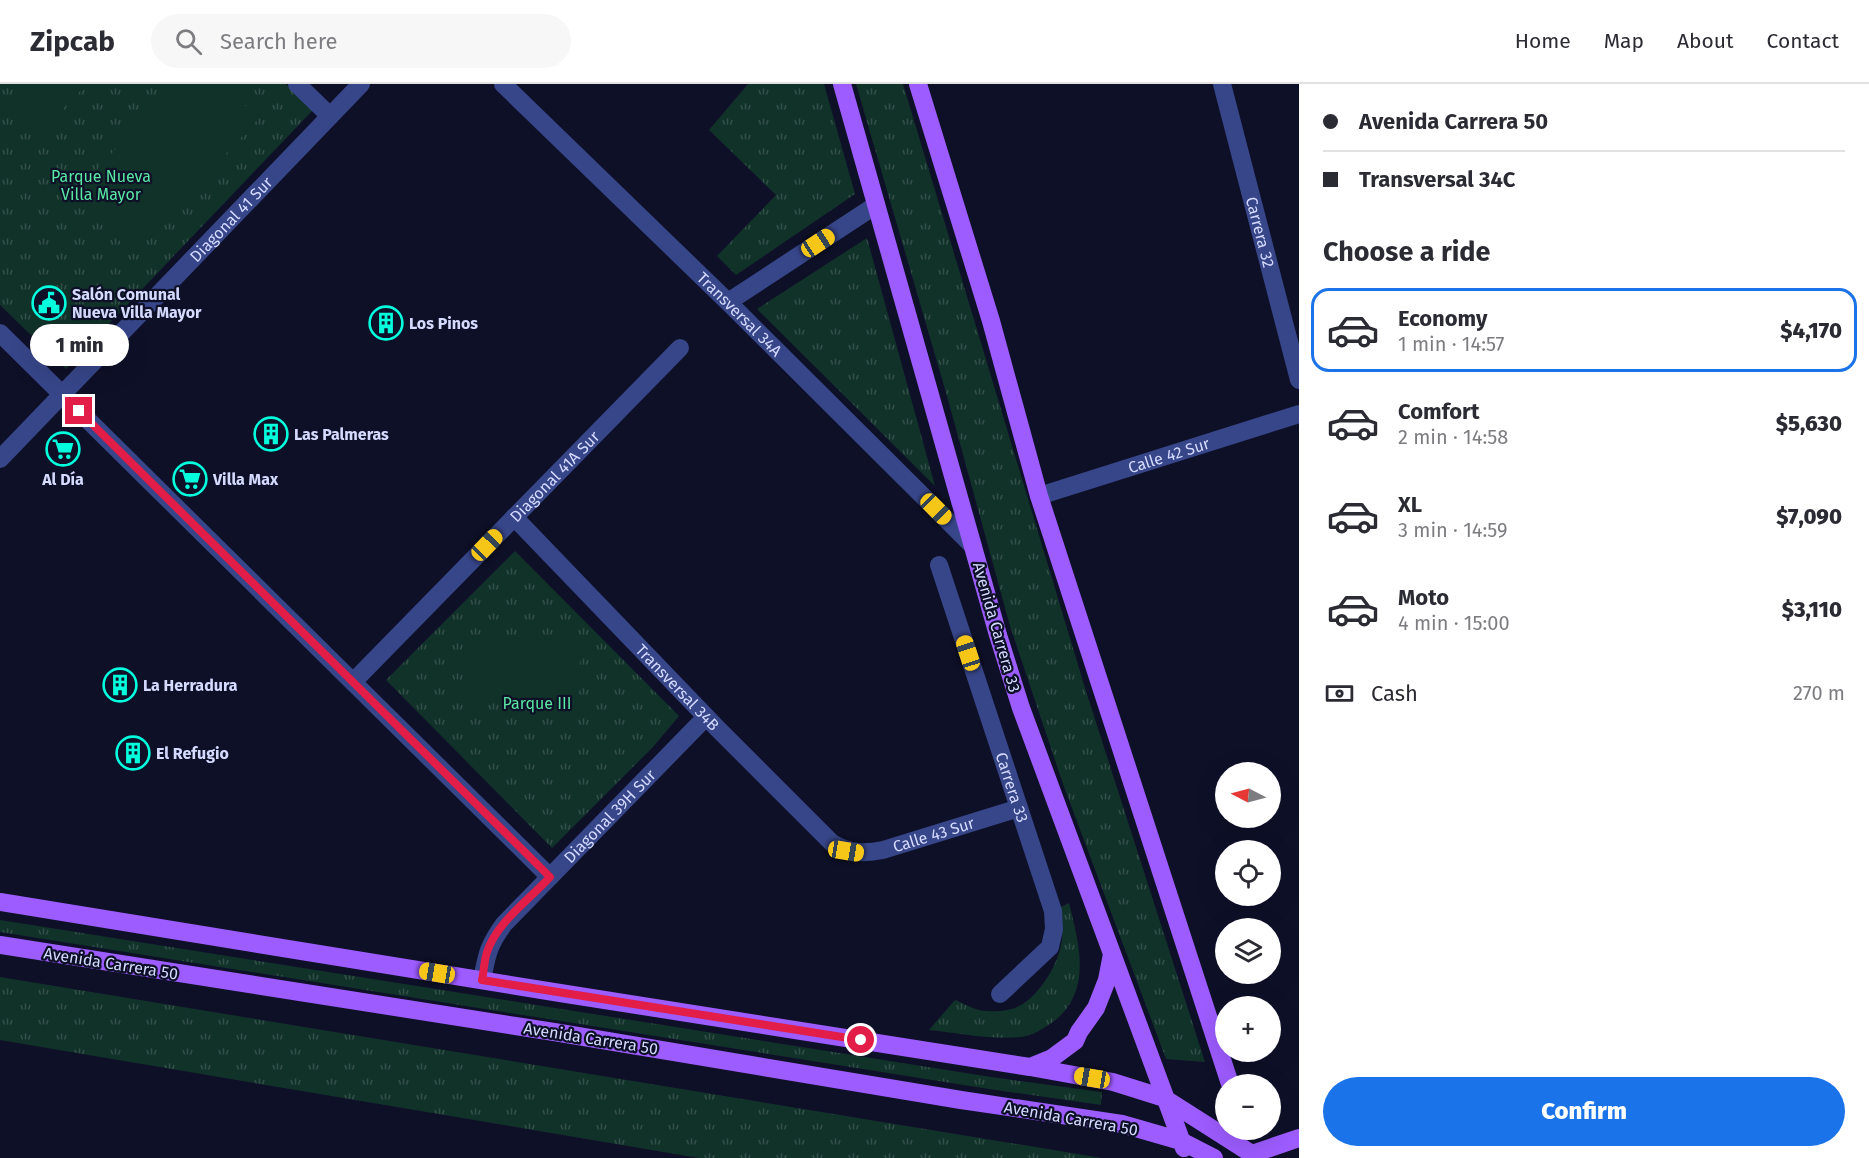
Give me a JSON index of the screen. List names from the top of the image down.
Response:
{
  "streets": {
    "main road": ["Avenida Carrera 33", "Avenida Carrera 50"],
    "street": [
      "Diagonal 41 Sur",
      "Carrera 32",
      "Transversal 34A",
      "Calle 42 Sur",
      "Diagonal 41A Sur",
      "Transversal 34B",
      "Carrera 33",
      "Diagonal 39H Sur",
      "Calle 43 Sur"
    ]
  },
  "crossings": [
    ["Transversal 34A", "Avenida Carrera 33"],
    ["Diagonal 41A Sur", "Transversal 34B"],
    ["Avenida Carrera 33", "Avenida Carrera 50"],
    ["Transversal 34B", "Diagonal 39H Sur"],
    ["Transversal 34B", "Calle 43 Sur"],
    ["Carrera 33", "Calle 43 Sur"]
  ],
  "parks": ["Parque Nueva Villa Mayor", "Parque III"],
  "places": {
    "public building": ["Salón Comunal Nueva Villa Mayor"],
    "building": [
      "Los Pinos",
      "Las Palmeras",
      "La Herradura",
      "El Refugio"
    ],
    "supermarket": ["Al Día", "Villa Max"]
  },
  "north": "left",
  "page": {
    "header": "Zipcab",
    "search": "Search here",
    "nav": [
      "Home",
      "Map",
      "About",
      "Contact"
    ],
    "banner": ["Avenida Carrera 50", "Transversal 34C"],
    "heading": "Choose a ride",
    "list": [
      {
        "name": "Economy",
        "note": "1 min · 14:57",
        "value": "$4,170"
      },
      {
        "name": "Comfort",
        "note": "2 min · 14:58",
        "value": "$5,630"
      },
      {
        "name": "XL",
        "note": "3 min · 14:59",
        "value": "$7,090"
      },
      {
        "name": "Moto",
        "note": "4 min · 15:00",
        "value": "$3,110"
      }
    ],
    "bubble": "1 min",
    "pay": ["Cash", "270 m"],
    "map_buttons": ["+", "−"],
    "buttons": "Confirm"
  }
}
